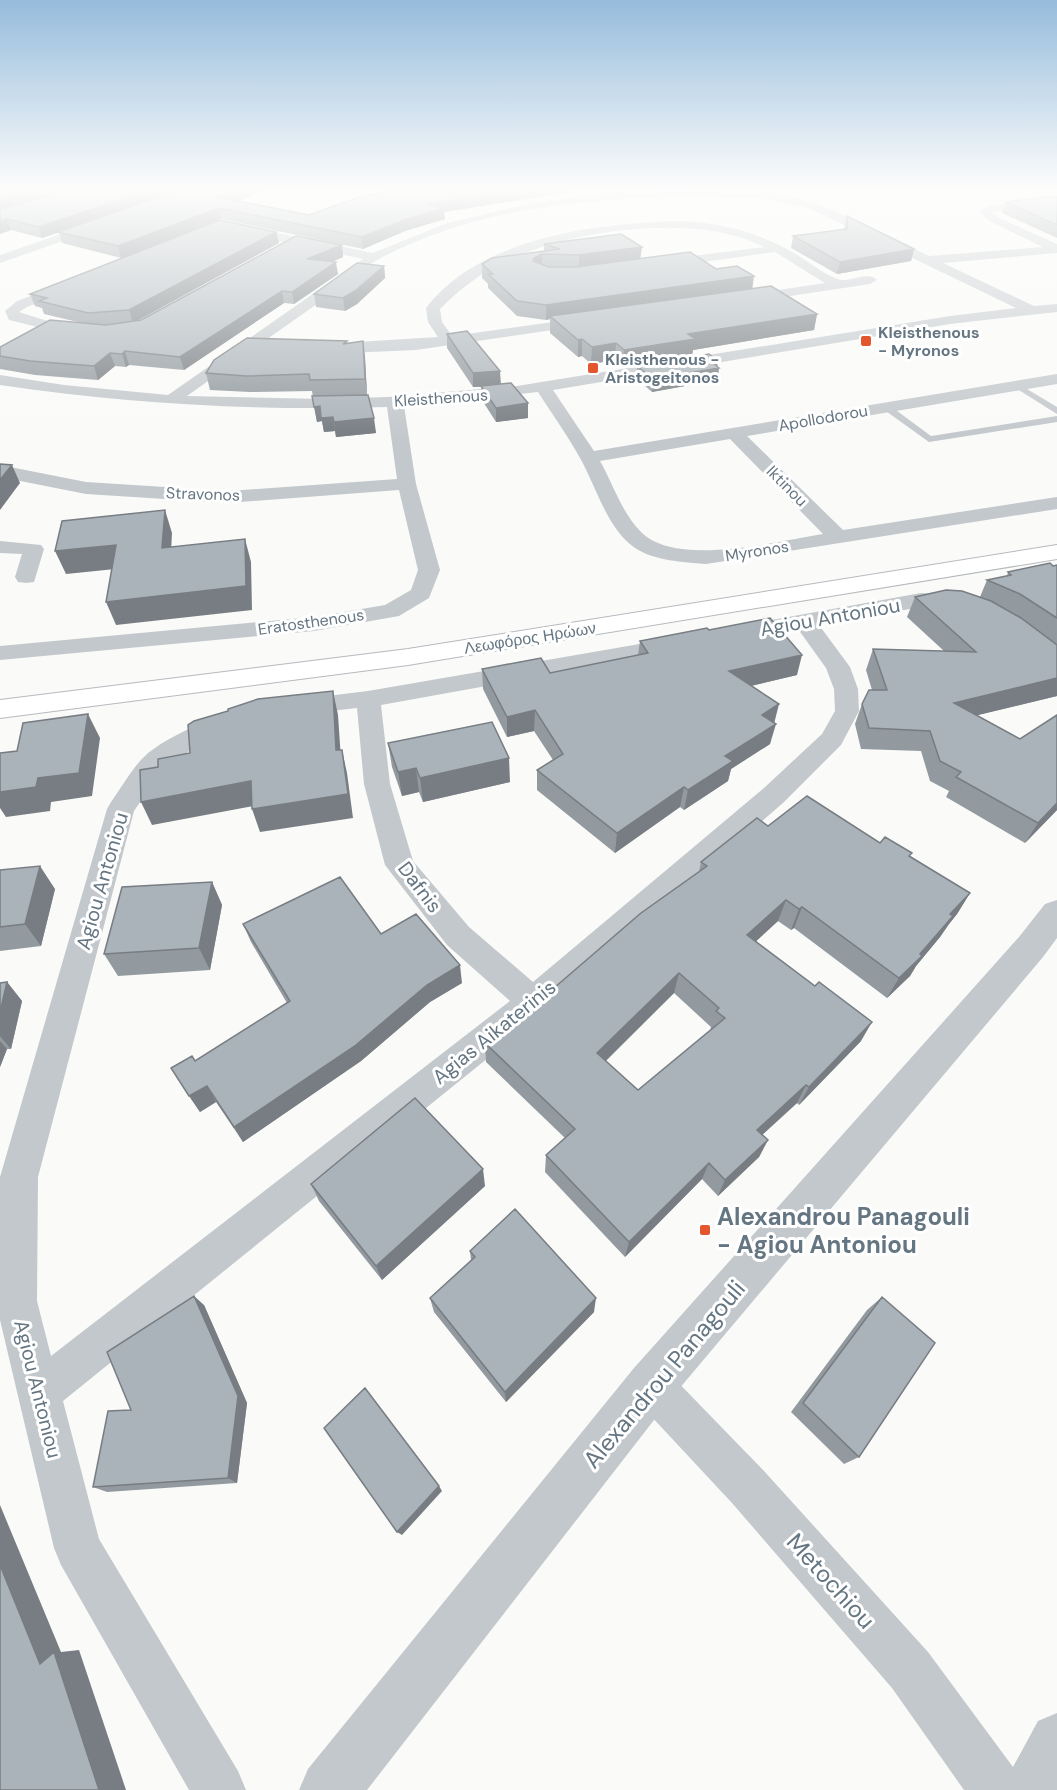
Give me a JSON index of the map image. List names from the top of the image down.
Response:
{
  "streets": {
    "main road": ["Λεωφόρος Ηρώων"],
    "street": [
      "Kleisthenous",
      "Apollodorou",
      "Iktinou",
      "Stravonos",
      "Myronos",
      "Agiou Antoniou",
      "Eratosthenous",
      "Dafnis",
      "Agias Aikaterinis",
      "Alexandrou Panagouli",
      "Metochiou"
    ]
  },
  "crossings": [
    ["Kleisthenous", "Myronos"],
    ["Kleisthenous", "Eratosthenous"],
    ["Apollodorou", "Iktinou"],
    ["Apollodorou", "Myronos"],
    ["Iktinou", "Myronos"],
    ["Stravonos", "Eratosthenous"],
    ["Agiou Antoniou", "Dafnis"],
    ["Agiou Antoniou", "Agias Aikaterinis"],
    ["Dafnis", "Agias Aikaterinis"],
    ["Alexandrou Panagouli", "Metochiou"]
  ],
  "places": {
    "transit": ["Kleisthenous - Myronos", "Kleisthenous - Aristogeitonos", "Alexandrou Panagouli - Agiou Antoniou"]
  }
}
